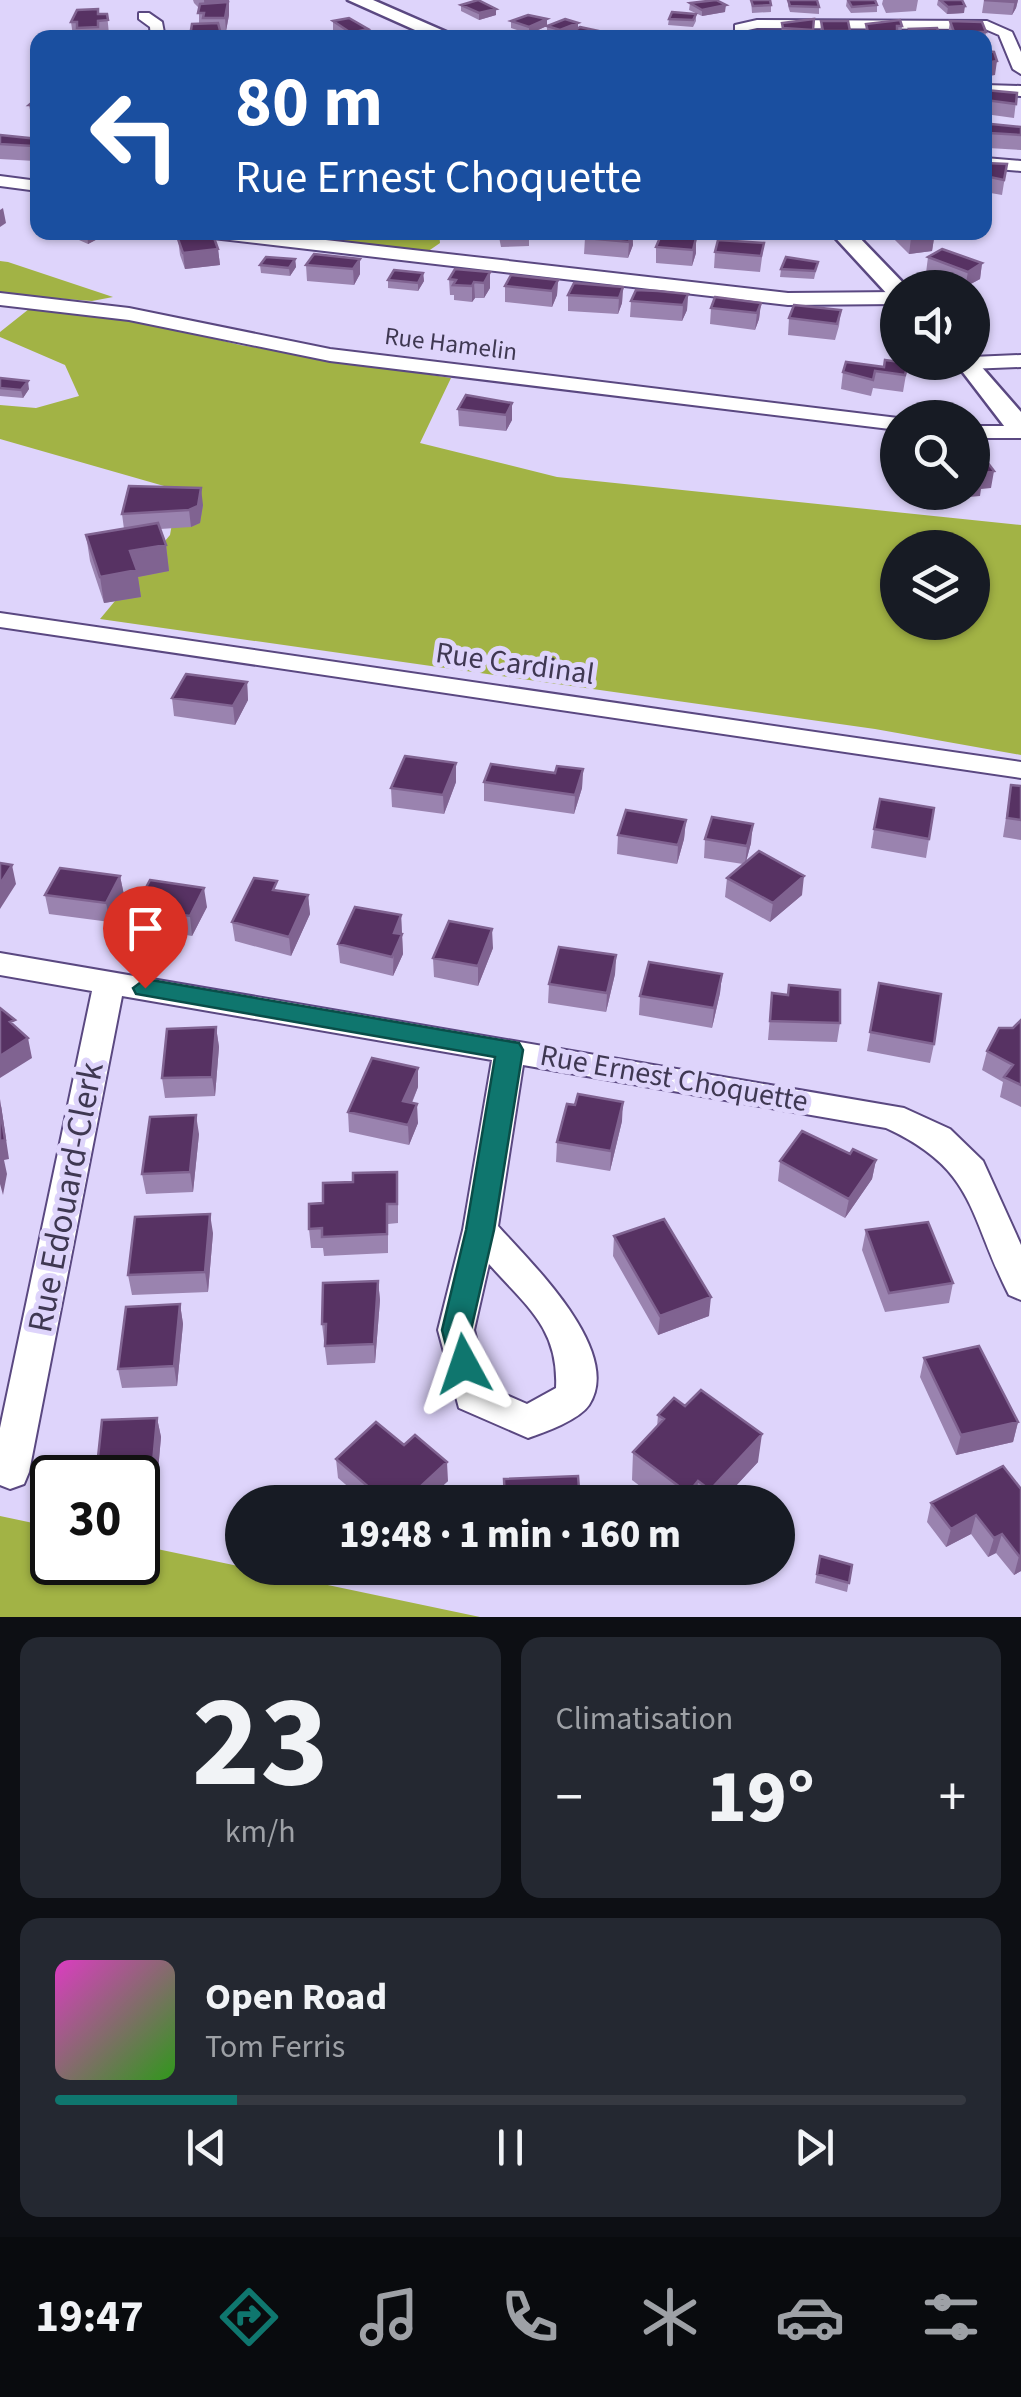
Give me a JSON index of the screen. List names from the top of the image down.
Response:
{
  "streets": {
    "street": [
      "Rue Hamelin",
      "Rue Cardinal",
      "Rue Ernest Choquette",
      "Rue Edouard-Clerk"
    ]
  },
  "crossings": [
    ["Rue Ernest Choquette", "Rue Edouard-Clerk"]
  ],
  "page": {
    "turn": ["80 m", "Rue Ernest Choquette"],
    "limit": "30",
    "trip": "19:48 · 1 min · 160 m",
    "tile": [
      ["23", "km/h"],
      "Climatisation"
    ],
    "heat": ["−", "19°", "+"],
    "song": ["Open Road", "Tom Ferris"],
    "tabs": "19:47"
  }
}
